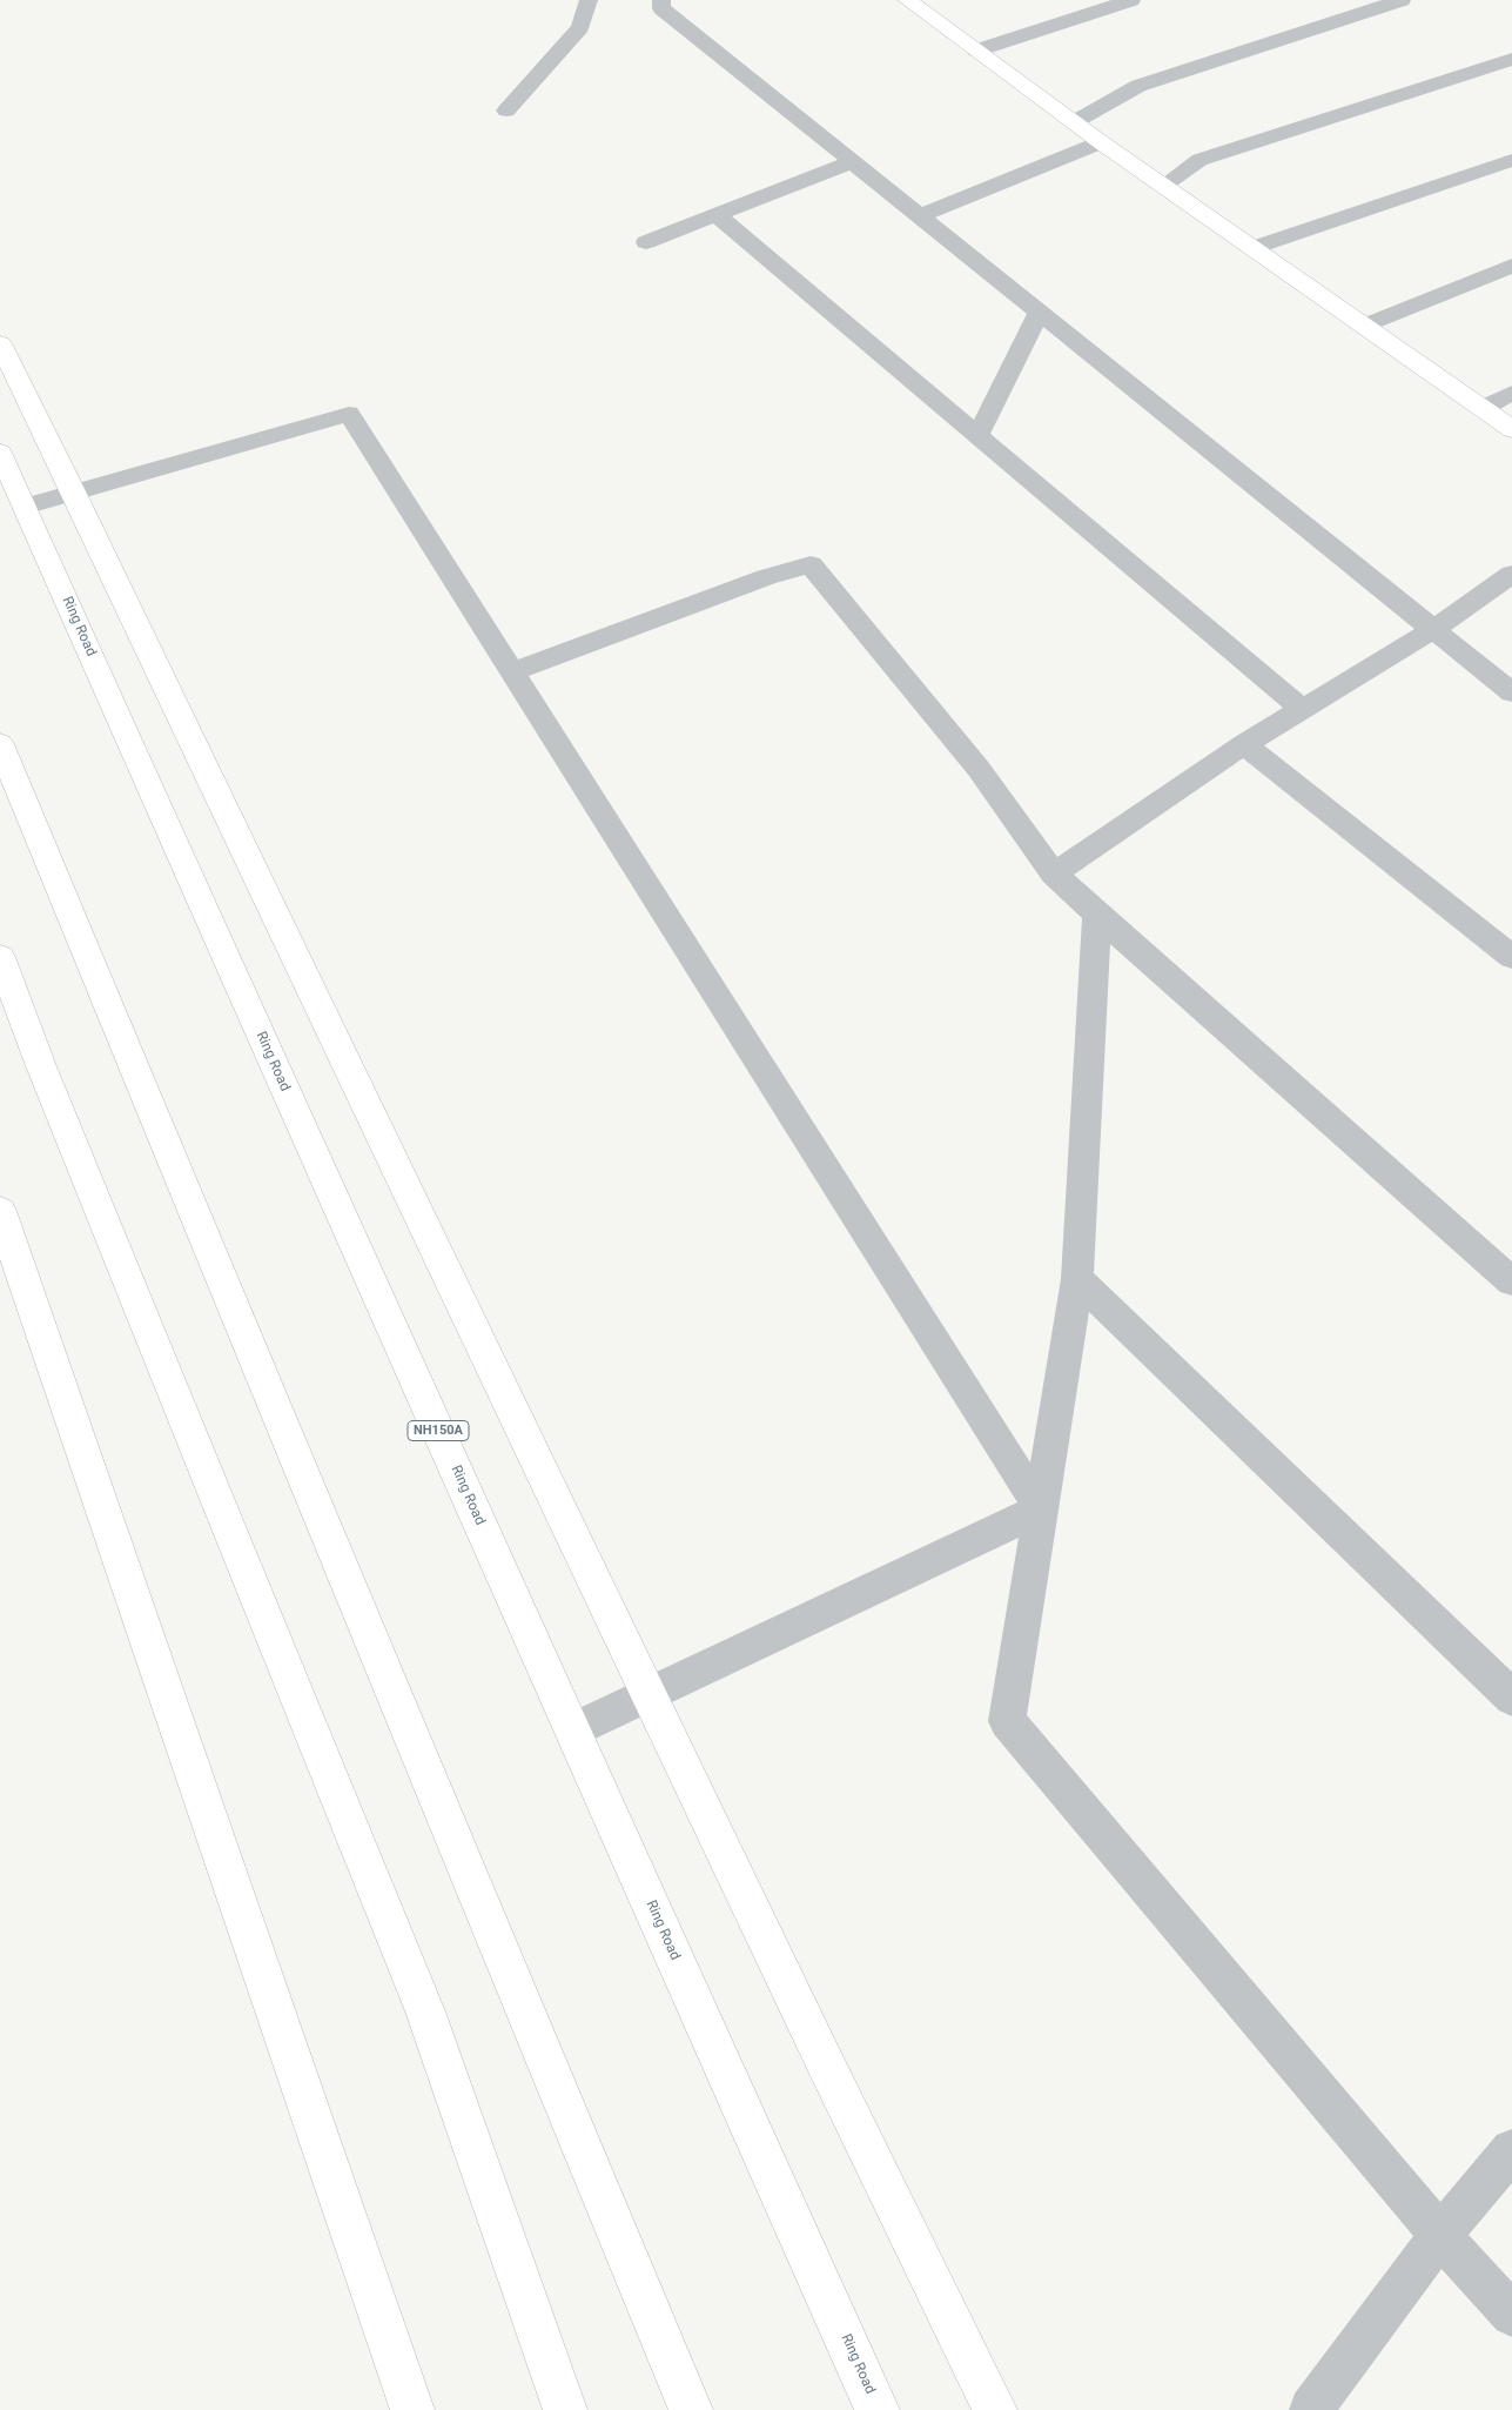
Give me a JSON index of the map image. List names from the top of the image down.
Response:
{
  "streets": {
    "main road": ["Ring Road", "NH150A"]
  }
}
